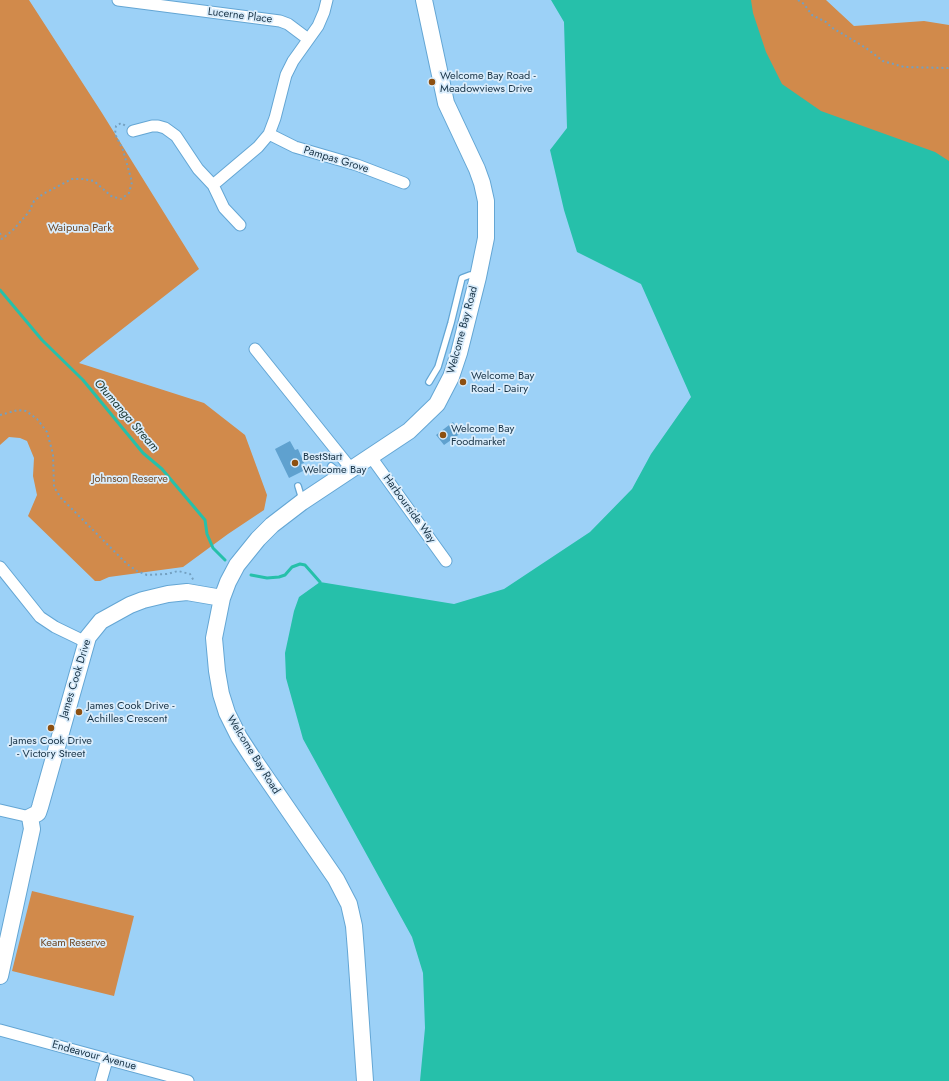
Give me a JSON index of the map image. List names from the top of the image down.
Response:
{
  "streets": {
    "main road": ["Welcome Bay Road", "James Cook Drive"],
    "street": [
      "Lucerne Place",
      "Pampas Grove",
      "Harbourside Way",
      "Endeavour Avenue"
    ]
  },
  "crossings": [
    ["Welcome Bay Road", "Harbourside Way"],
    ["Welcome Bay Road", "James Cook Drive"]
  ],
  "water": ["Otumanga Stream"],
  "parks": ["Waipuna Park", "Johnson Reserve", "Keam Reserve"],
  "places": [
    "Welcome Bay Road - Meadowviews Drive",
    "Welcome Bay Road - Dairy",
    "Welcome Bay Foodmarket",
    "BestStart Welcome Bay",
    "James Cook Drive - Achilles Crescent",
    "James Cook Drive - Victory Street"
  ]
}
